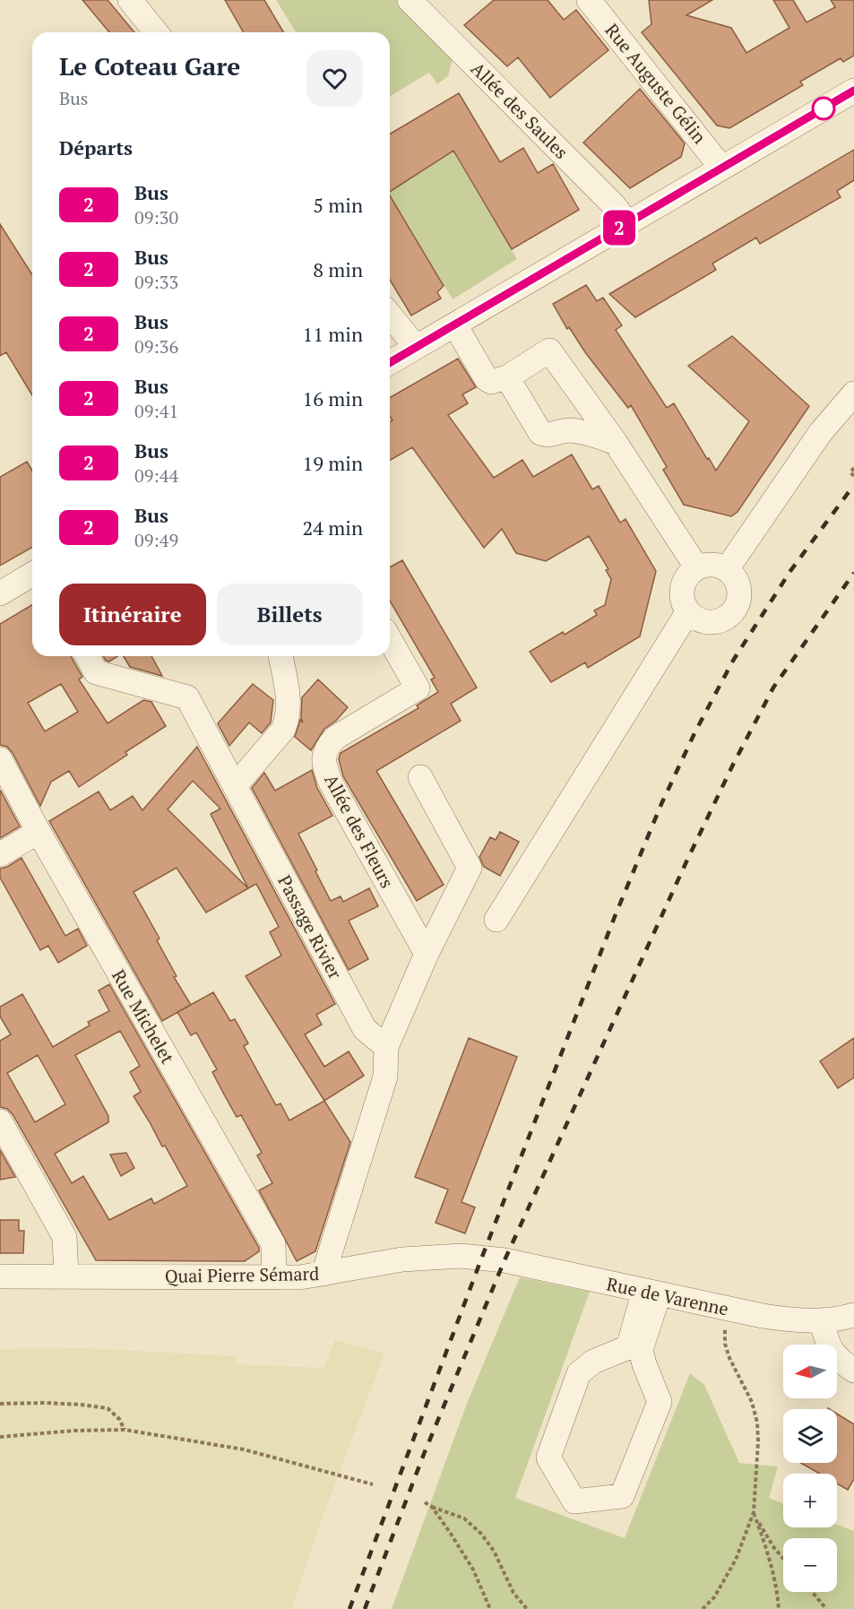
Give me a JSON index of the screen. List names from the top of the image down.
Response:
{
  "streets": {
    "street": [
      "Rue Auguste Gélin",
      "Allée des Saules",
      "Allée des Fleurs",
      "Passage Rivier",
      "Rue Michelet",
      "Quai Pierre Sémard",
      "Rue de Varenne"
    ]
  },
  "crossings": [
    ["Rue Michelet", "Quai Pierre Sémard"],
    ["Quai Pierre Sémard", "Rue de Varenne"]
  ],
  "lines": ["bus line 2"],
  "north": "left",
  "page": {
    "on_map": "2",
    "heading": [
      ["Le Coteau Gare", "Bus"],
      "Départs"
    ],
    "list": [
      {
        "mark": "2",
        "name": "Bus",
        "note": "09:30",
        "value": "5 min"
      },
      {
        "mark": "2",
        "name": "Bus",
        "note": "09:33",
        "value": "8 min"
      },
      {
        "mark": "2",
        "name": "Bus",
        "note": "09:36",
        "value": "11 min"
      },
      {
        "mark": "2",
        "name": "Bus",
        "note": "09:41",
        "value": "16 min"
      },
      {
        "mark": "2",
        "name": "Bus",
        "note": "09:44",
        "value": "19 min"
      },
      {
        "mark": "2",
        "name": "Bus",
        "note": "09:49",
        "value": "24 min"
      }
    ],
    "buttons": ["Itinéraire", "Billets"],
    "map_buttons": ["+", "−"]
  }
}
